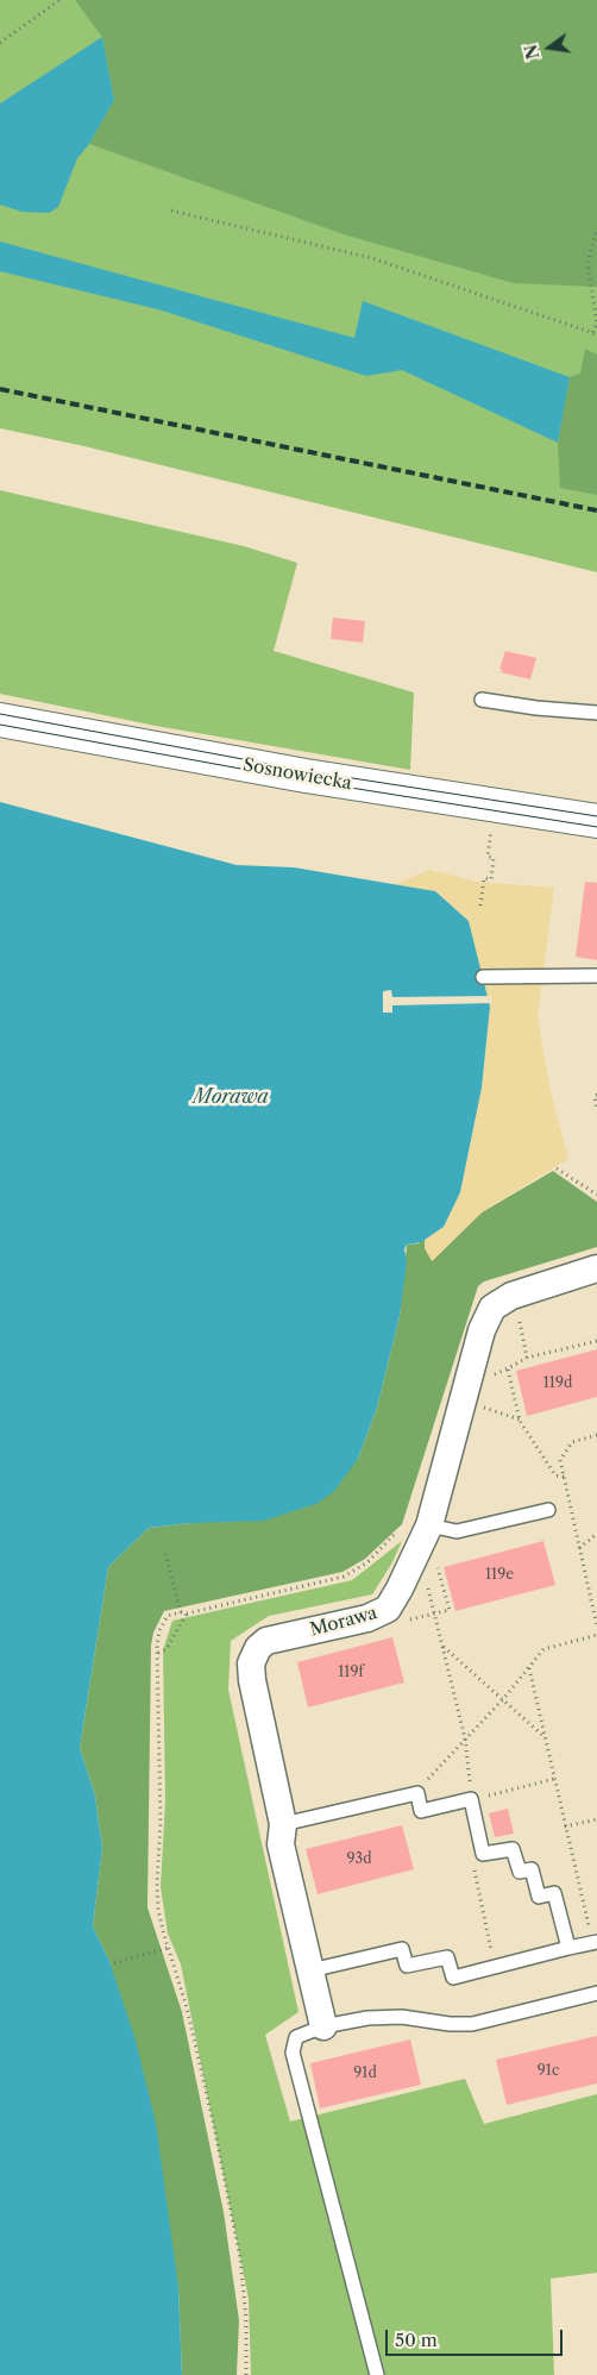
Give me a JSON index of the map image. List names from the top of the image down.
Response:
{
  "streets": {
    "street": ["Sosnowiecka", "Morawa"]
  },
  "water": ["Morawa"],
  "house_numbers": [
    "119d",
    "119e",
    "119f",
    "93d",
    "91c",
    "91d"
  ],
  "scale_bar": "50 m",
  "north": "left"
}
